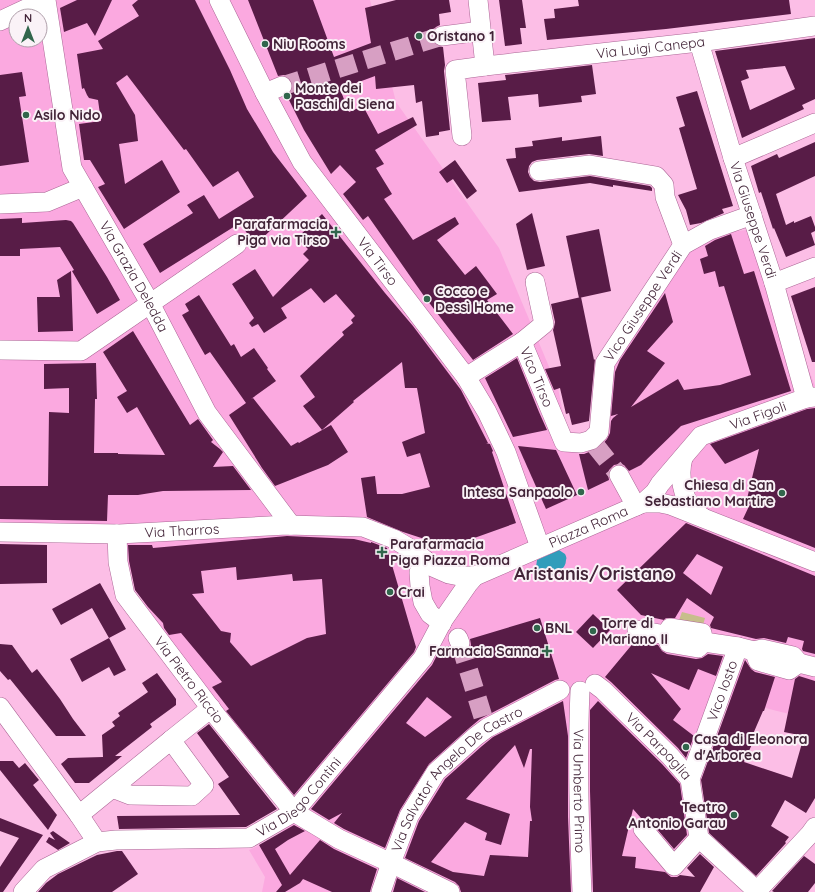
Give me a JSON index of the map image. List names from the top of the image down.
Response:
{
  "streets": {
    "street": [
      "Via Luigi Canepa",
      "Via Giuseppe Verdi",
      "Via Tirso",
      "Via Grazia Deledda",
      "Vico Giuseppe Verdi",
      "Vico Tirso",
      "Via Figoli",
      "Piazza Roma",
      "Via Tharros",
      "Via Pietro Riccio",
      "Vico Iosto",
      "Via Parpaglia",
      "Via Salvator Angelo De Castro",
      "Via Umberto Primo",
      "Via Diego Contini"
    ]
  },
  "crossings": [
    ["Via Luigi Canepa", "Via Giuseppe Verdi"],
    ["Via Giuseppe Verdi", "Vico Giuseppe Verdi"],
    ["Via Giuseppe Verdi", "Via Figoli"],
    ["Via Tirso", "Vico Tirso"],
    ["Via Tirso", "Piazza Roma"],
    ["Via Grazia Deledda", "Via Tharros"],
    ["Vico Giuseppe Verdi", "Vico Tirso"],
    ["Via Figoli", "Piazza Roma"],
    ["Piazza Roma", "Via Tharros"],
    ["Piazza Roma", "Via Diego Contini"],
    ["Via Tharros", "Via Pietro Riccio"],
    ["Via Pietro Riccio", "Via Diego Contini"],
    ["Vico Iosto", "Via Parpaglia"],
    ["Via Parpaglia", "Via Umberto Primo"]
  ],
  "districts": ["Aristanis/Oristano"],
  "places": {
    "other": [
      "Oristano 1",
      "Niu Rooms",
      "Monte dei Paschi di Siena",
      "Asilo Nido",
      "Cocco e Dessì Home",
      "Intesa Sanpaolo",
      "Chiesa di San Sebastiano Martire",
      "Crai",
      "BNL",
      "Torre di Mariano II",
      "Casa di Eleonora d'Arborea",
      "Teatro Antonio Garau"
    ],
    "health": ["Parafarmacia Piga via Tirso", "Parafarmacia Piga Piazza Roma", "Farmacia Sanna"]
  },
  "north": "top"
}
